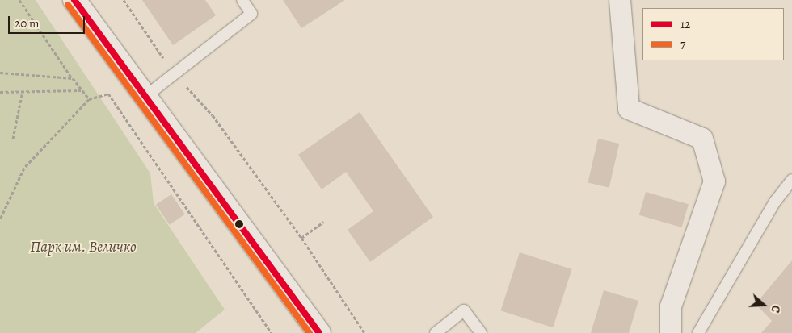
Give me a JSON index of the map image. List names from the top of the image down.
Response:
{
  "parks": ["Парк им. Величко"],
  "lines": ["transit line 12", "transit line 7"],
  "legend": ["12", "7"],
  "scale_bar": "20 m",
  "north": "right"
}
